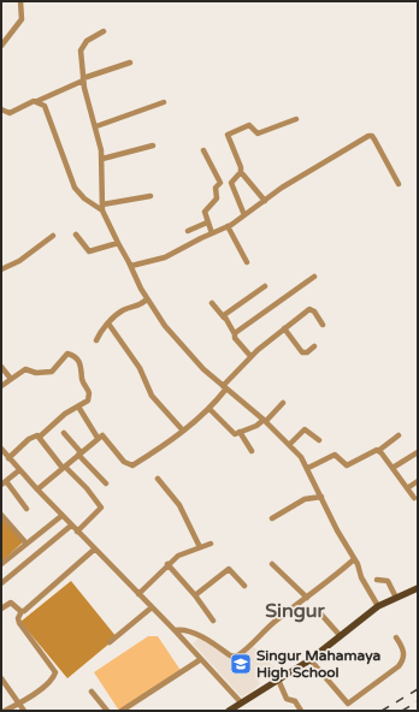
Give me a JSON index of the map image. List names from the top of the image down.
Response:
{
  "districts": ["Singur"],
  "places": {
    "school or university": ["Singur Mahamaya High School"]
  }
}
